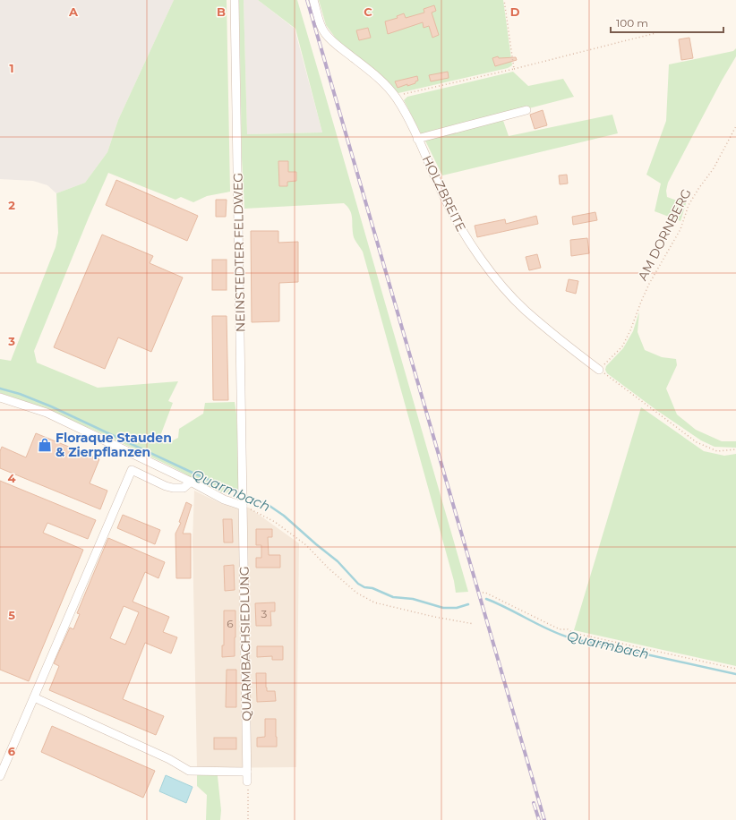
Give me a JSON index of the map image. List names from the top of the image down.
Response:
{
  "streets": {
    "street": ["HOLZBREITE", "NEINSTEDTER FELDWEG", "QUARMBACHSIEDLUNG"],
    "path": ["AM DORNBERG"]
  },
  "crossings": [
    ["HOLZBREITE", "AM DORNBERG"],
    ["NEINSTEDTER FELDWEG", "QUARMBACHSIEDLUNG"]
  ],
  "water": ["Quarmbach"],
  "places": {
    "shop": ["Floraque Stauden & Zierpflanzen"]
  },
  "house_numbers": ["3", "6"],
  "scale_bar": "100 m",
  "grid": {
    "columns": [
      "A",
      "B",
      "C",
      "D"
    ],
    "rows": [
      "1",
      "2",
      "3",
      "4",
      "5",
      "6"
    ]
  }
}
